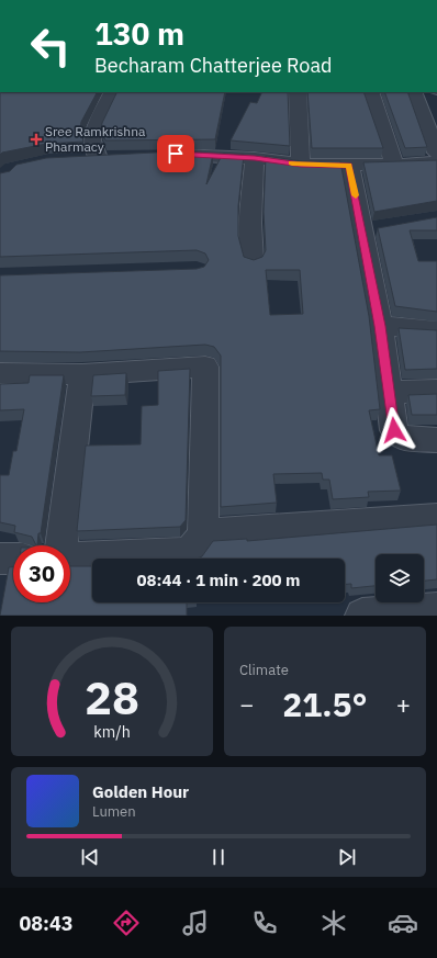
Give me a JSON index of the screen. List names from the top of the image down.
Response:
{
  "places": {
    "health": ["Sree Ramkrishna Pharmacy"]
  },
  "page": {
    "turn": ["130 m", "Becharam Chatterjee Road"],
    "limit": "30",
    "trip": "08:44 · 1 min · 200 m",
    "tile": "Climate",
    "heat": ["−", "21.5°", "+"],
    "song": ["Golden Hour", "Lumen"],
    "tabs": "08:43",
    "gauge": ["28", "km/h"]
  }
}
